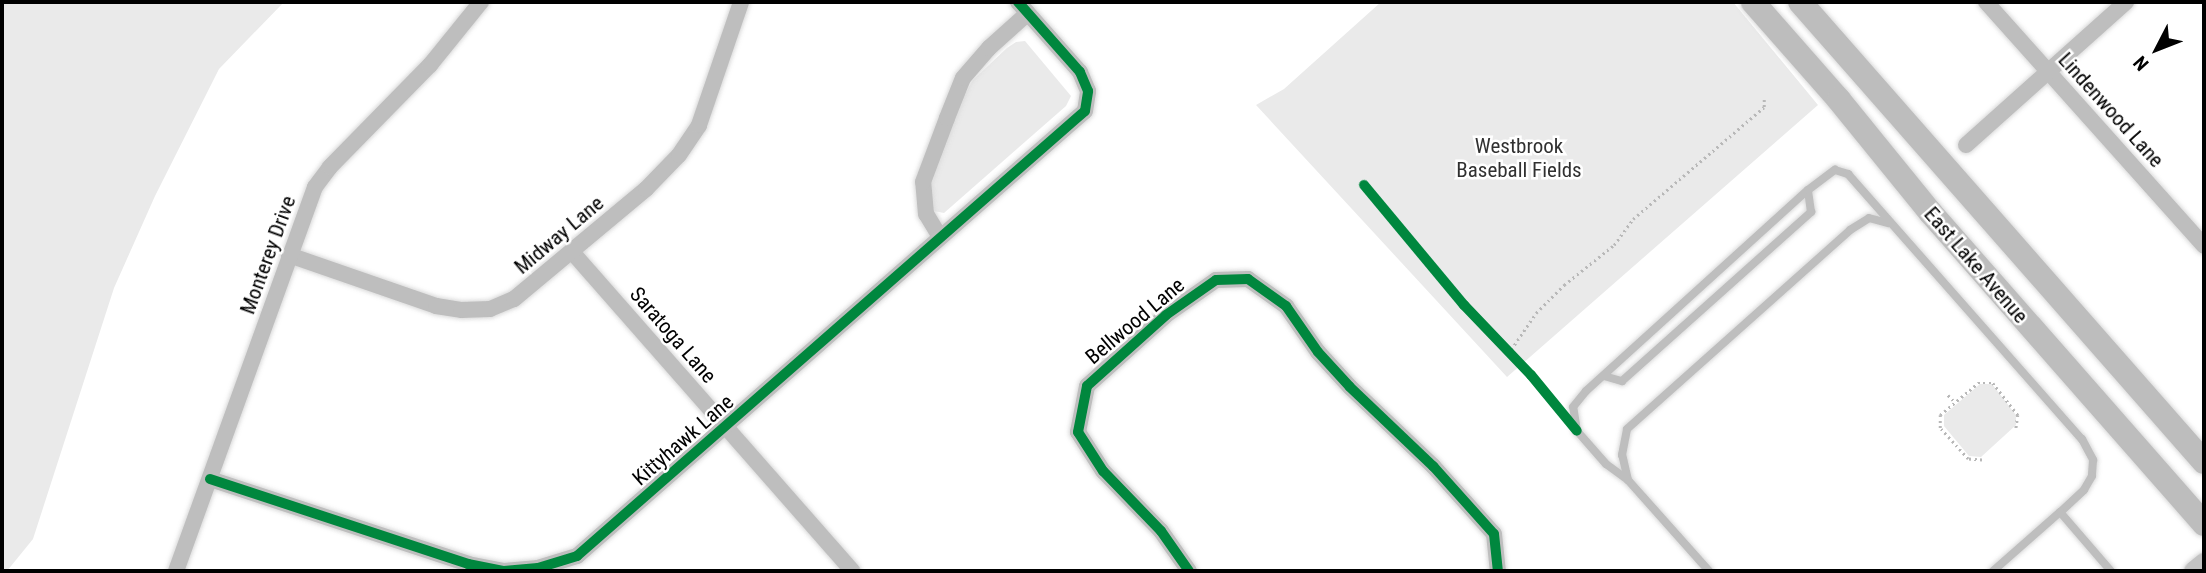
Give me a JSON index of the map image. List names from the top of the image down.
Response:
{
  "streets": {
    "main road": ["East Lake Avenue"],
    "street": [
      "Lindenwood Lane",
      "Midway Lane",
      "Monterey Drive",
      "Bellwood Lane",
      "Saratoga Lane",
      "Kittyhawk Lane"
    ]
  },
  "crossings": [
    ["Midway Lane", "Monterey Drive"],
    ["Midway Lane", "Saratoga Lane"],
    ["Monterey Drive", "Kittyhawk Lane"],
    ["Saratoga Lane", "Kittyhawk Lane"]
  ],
  "parks": ["Westbrook Baseball Fields"],
  "north": "bottom left"
}
